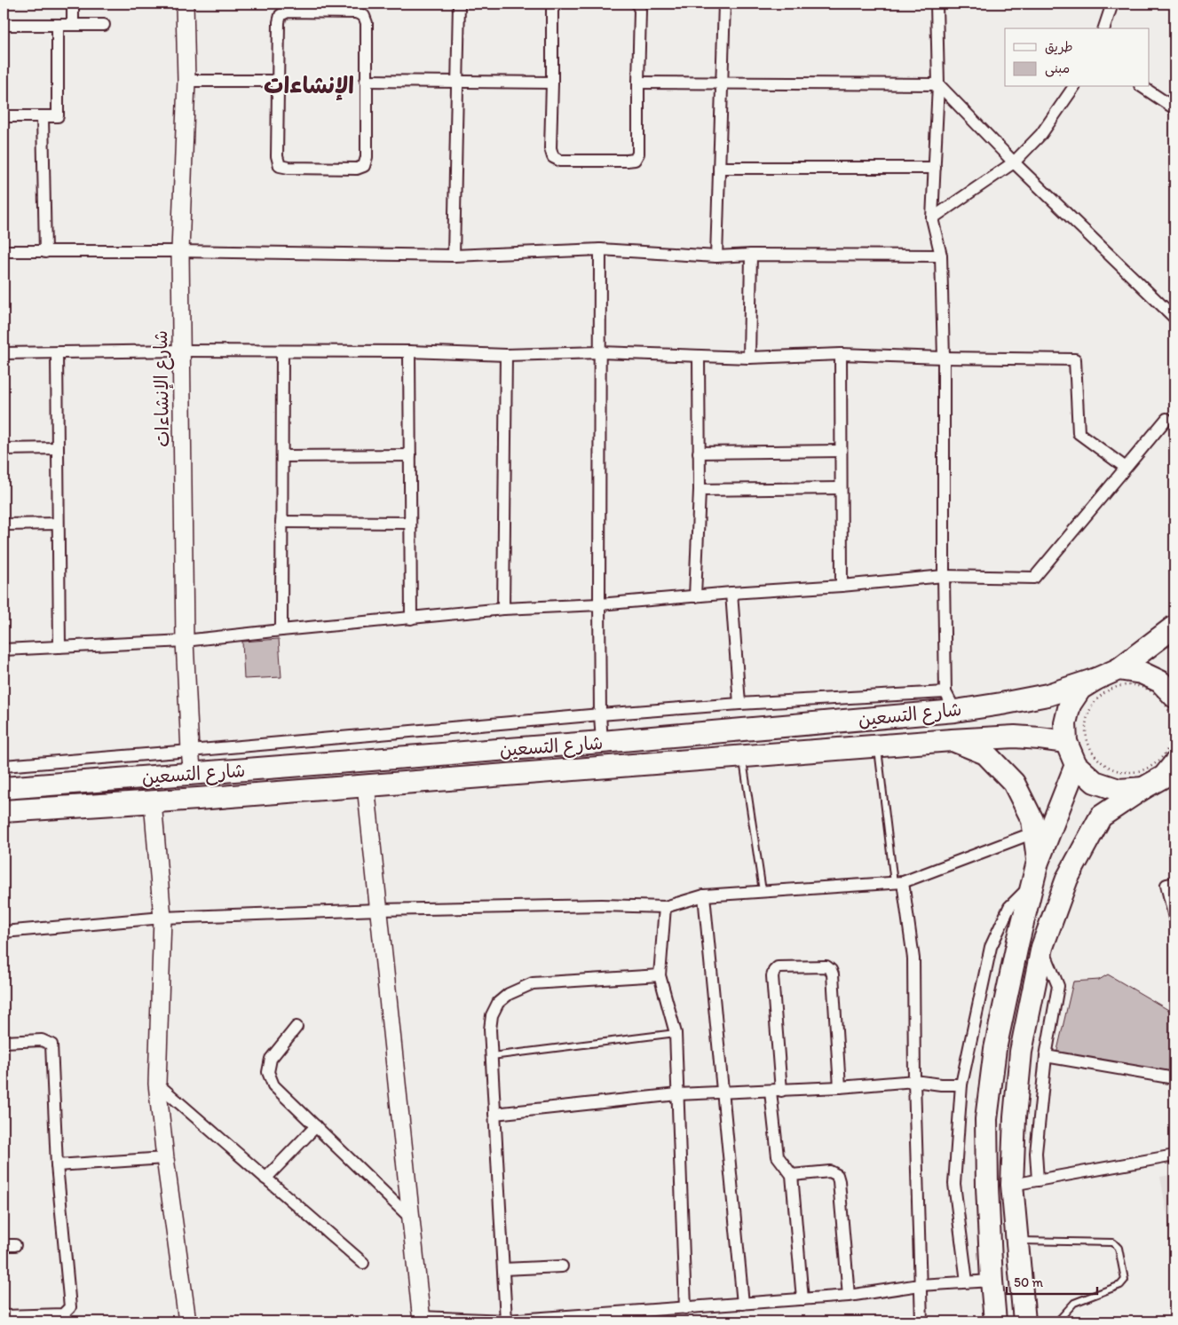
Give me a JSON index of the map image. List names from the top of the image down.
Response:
{
  "streets": {
    "highway": ["شارع التسعين"],
    "street": ["شارع الإنشاءات"]
  },
  "crossings": [
    ["شارع الإنشاءات", "شارع التسعين"]
  ],
  "districts": ["الإنشاءات"],
  "legend": ["طريق", "مبنى"],
  "scale_bar": "50 m"
}
